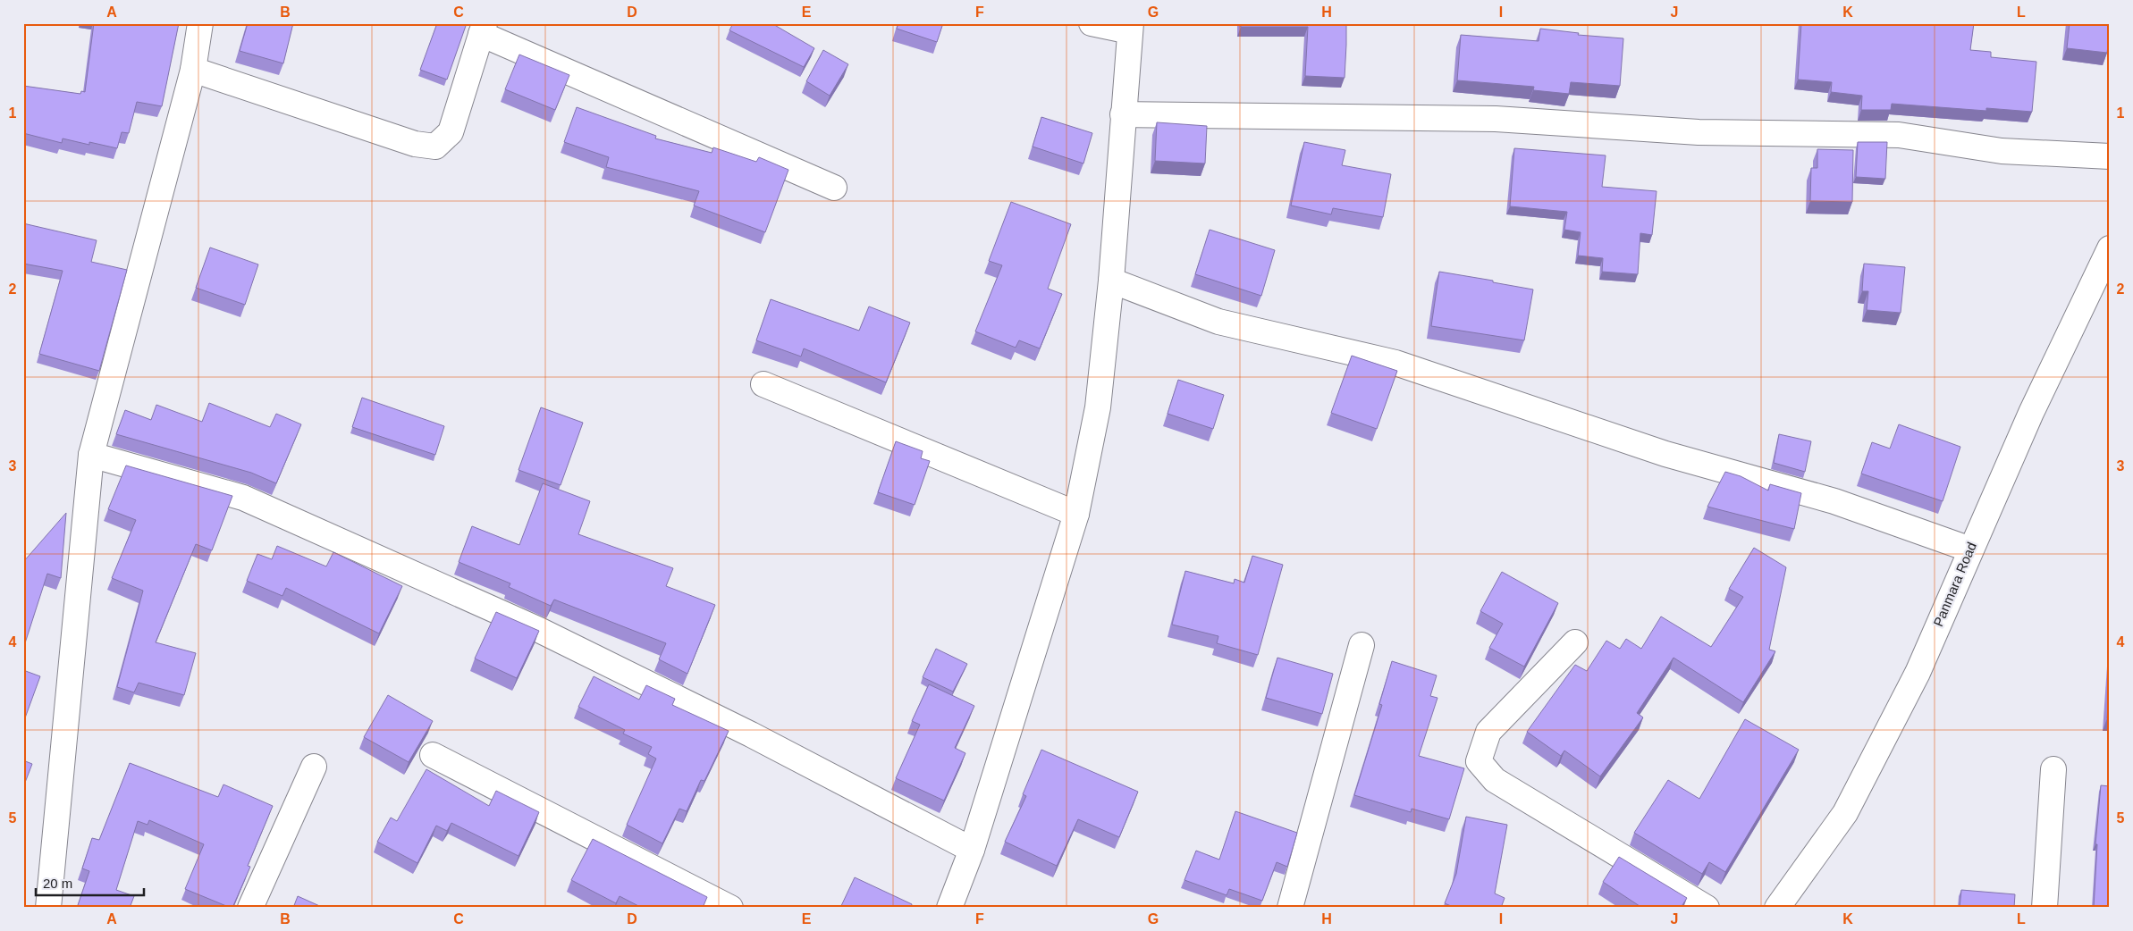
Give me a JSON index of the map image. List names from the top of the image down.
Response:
{
  "streets": {
    "street": ["Panmara Road"]
  },
  "scale_bar": "20 m",
  "grid": {
    "columns": [
      "A",
      "B",
      "C",
      "D",
      "E",
      "F",
      "G",
      "H",
      "I",
      "J",
      "K",
      "L"
    ],
    "rows": [
      "1",
      "2",
      "3",
      "4",
      "5"
    ]
  }
}
